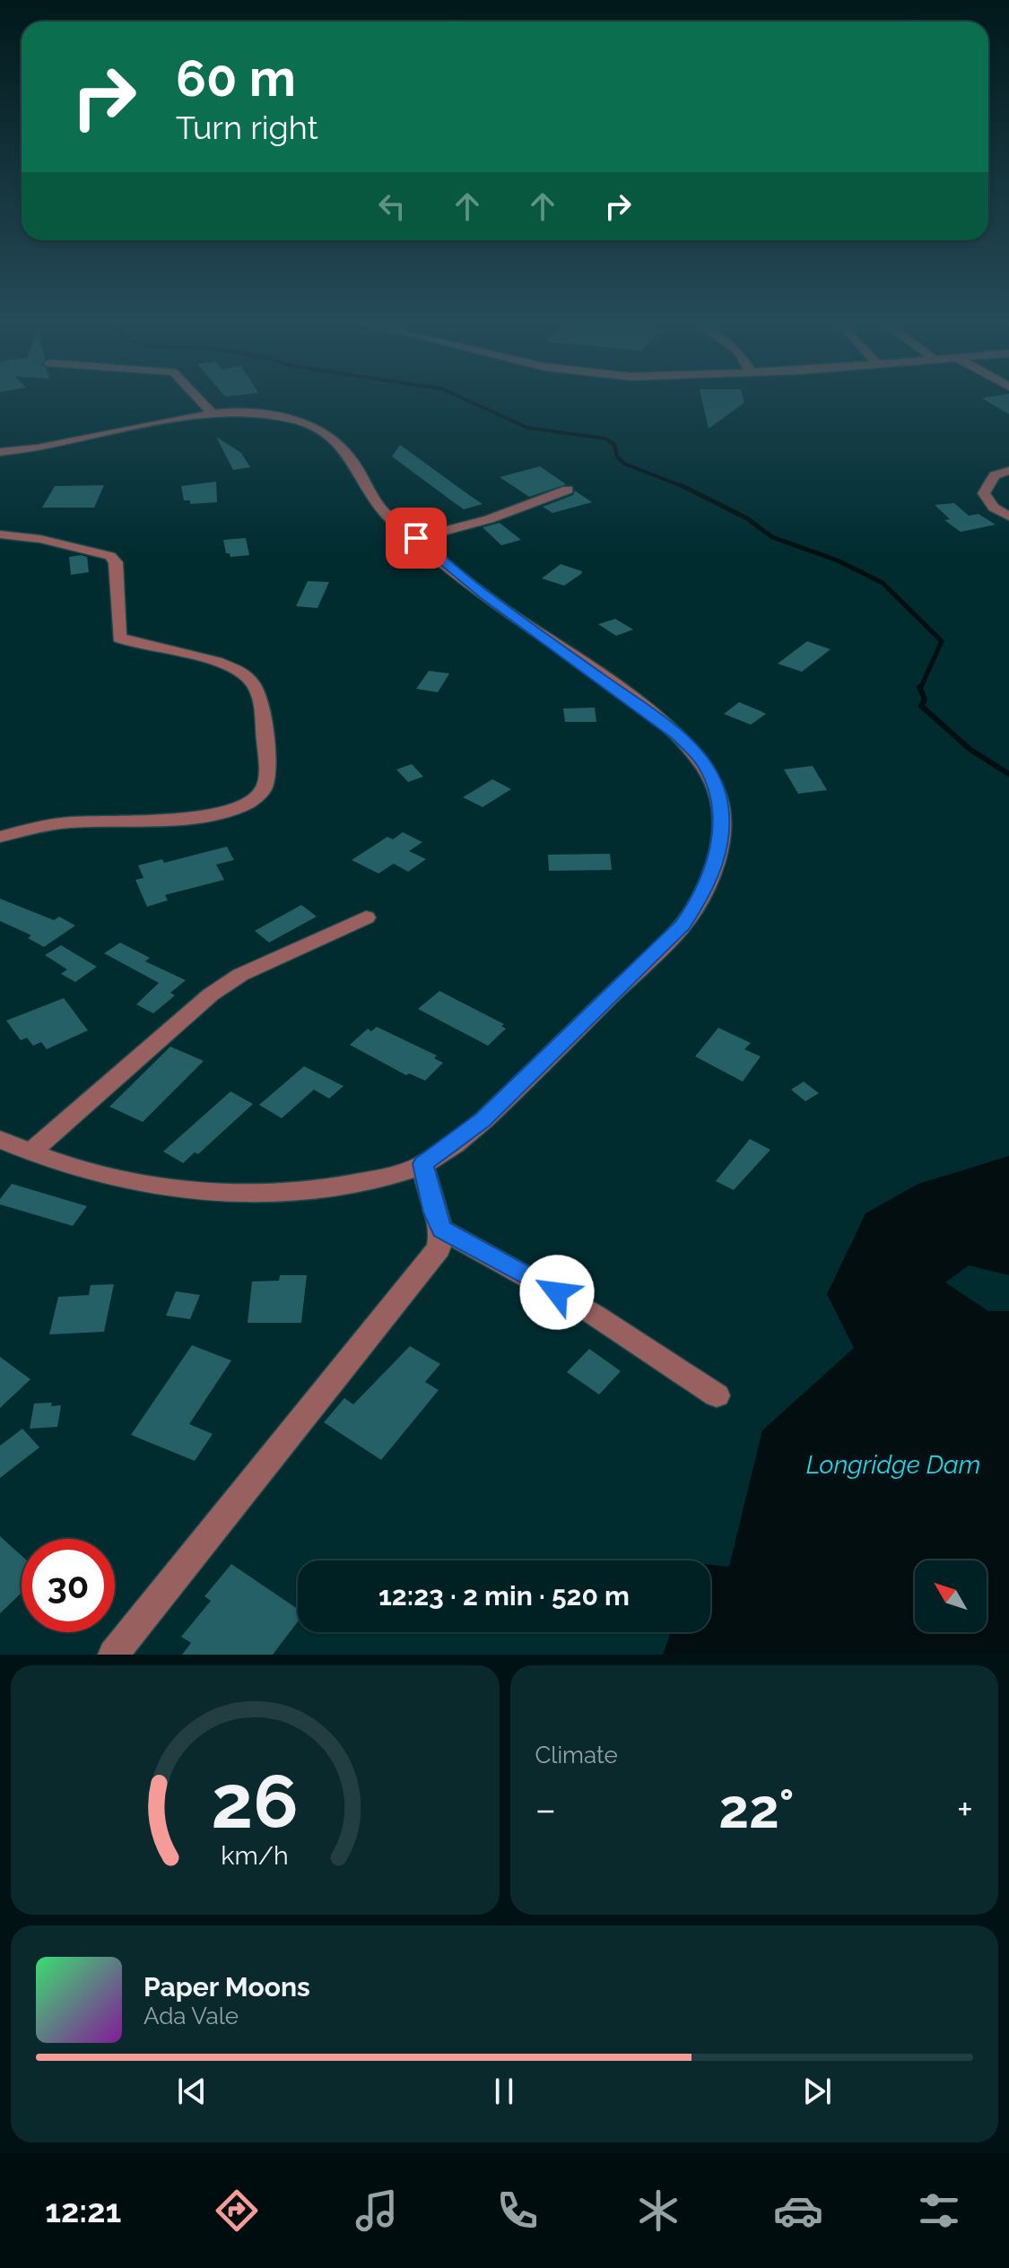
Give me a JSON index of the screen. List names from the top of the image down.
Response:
{
  "water": ["Longridge Dam"],
  "north": "top left",
  "page": {
    "turn": ["60 m", "Turn right"],
    "limit": "30",
    "trip": "12:23 · 2 min · 520 m",
    "tile": "Climate",
    "heat": ["−", "22°", "+"],
    "song": ["Paper Moons", "Ada Vale"],
    "tabs": "12:21",
    "gauge": ["26", "km/h"]
  }
}
